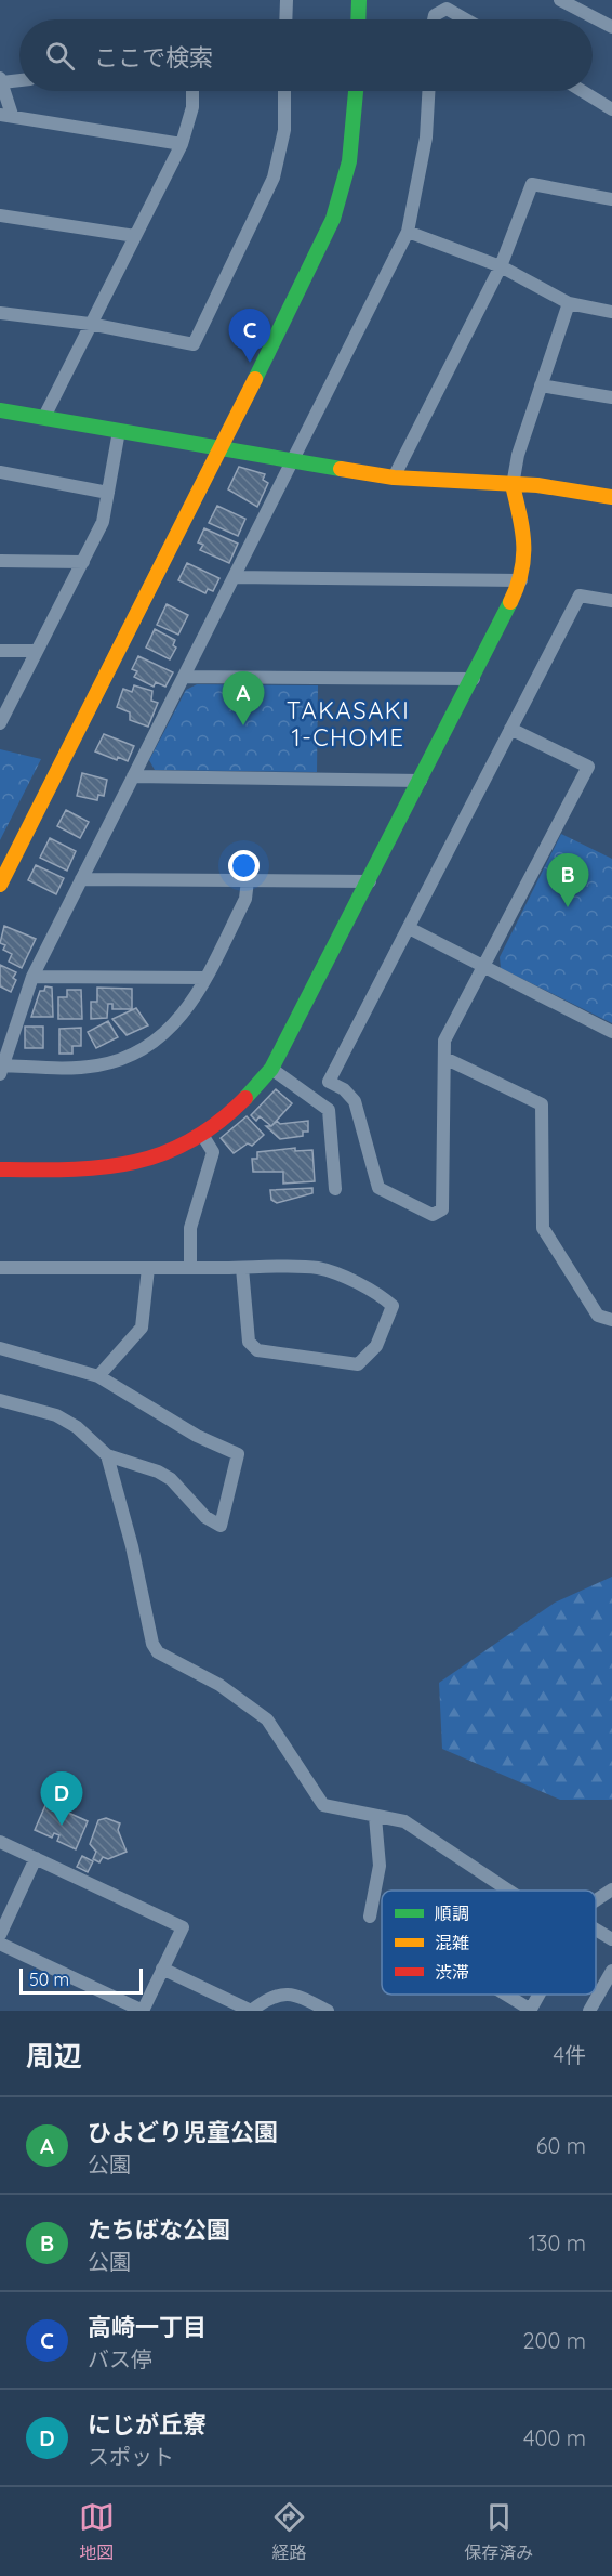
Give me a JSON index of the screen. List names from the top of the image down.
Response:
{
  "districts": ["TAKASAKI 1-CHOME"],
  "legend": ["順調", "混雑", "渋滞"],
  "scale_bar": "50 m",
  "page": {
    "search": "ここで検索",
    "pins": [
      "C",
      "A",
      "B",
      "D"
    ],
    "scale": "50 m",
    "heading": ["周辺", "4件"],
    "list": [
      {
        "mark": "A",
        "name": "ひよどり児童公園",
        "note": "公園",
        "value": "60 m"
      },
      {
        "mark": "B",
        "name": "たちばな公園",
        "note": "公園",
        "value": "130 m"
      },
      {
        "mark": "C",
        "name": "高崎一丁目",
        "note": "バス停",
        "value": "200 m"
      },
      {
        "mark": "D",
        "name": "にじが丘寮",
        "note": "スポット",
        "value": "400 m"
      }
    ],
    "nav": ["地図", "経路", "保存済み"]
  }
}
